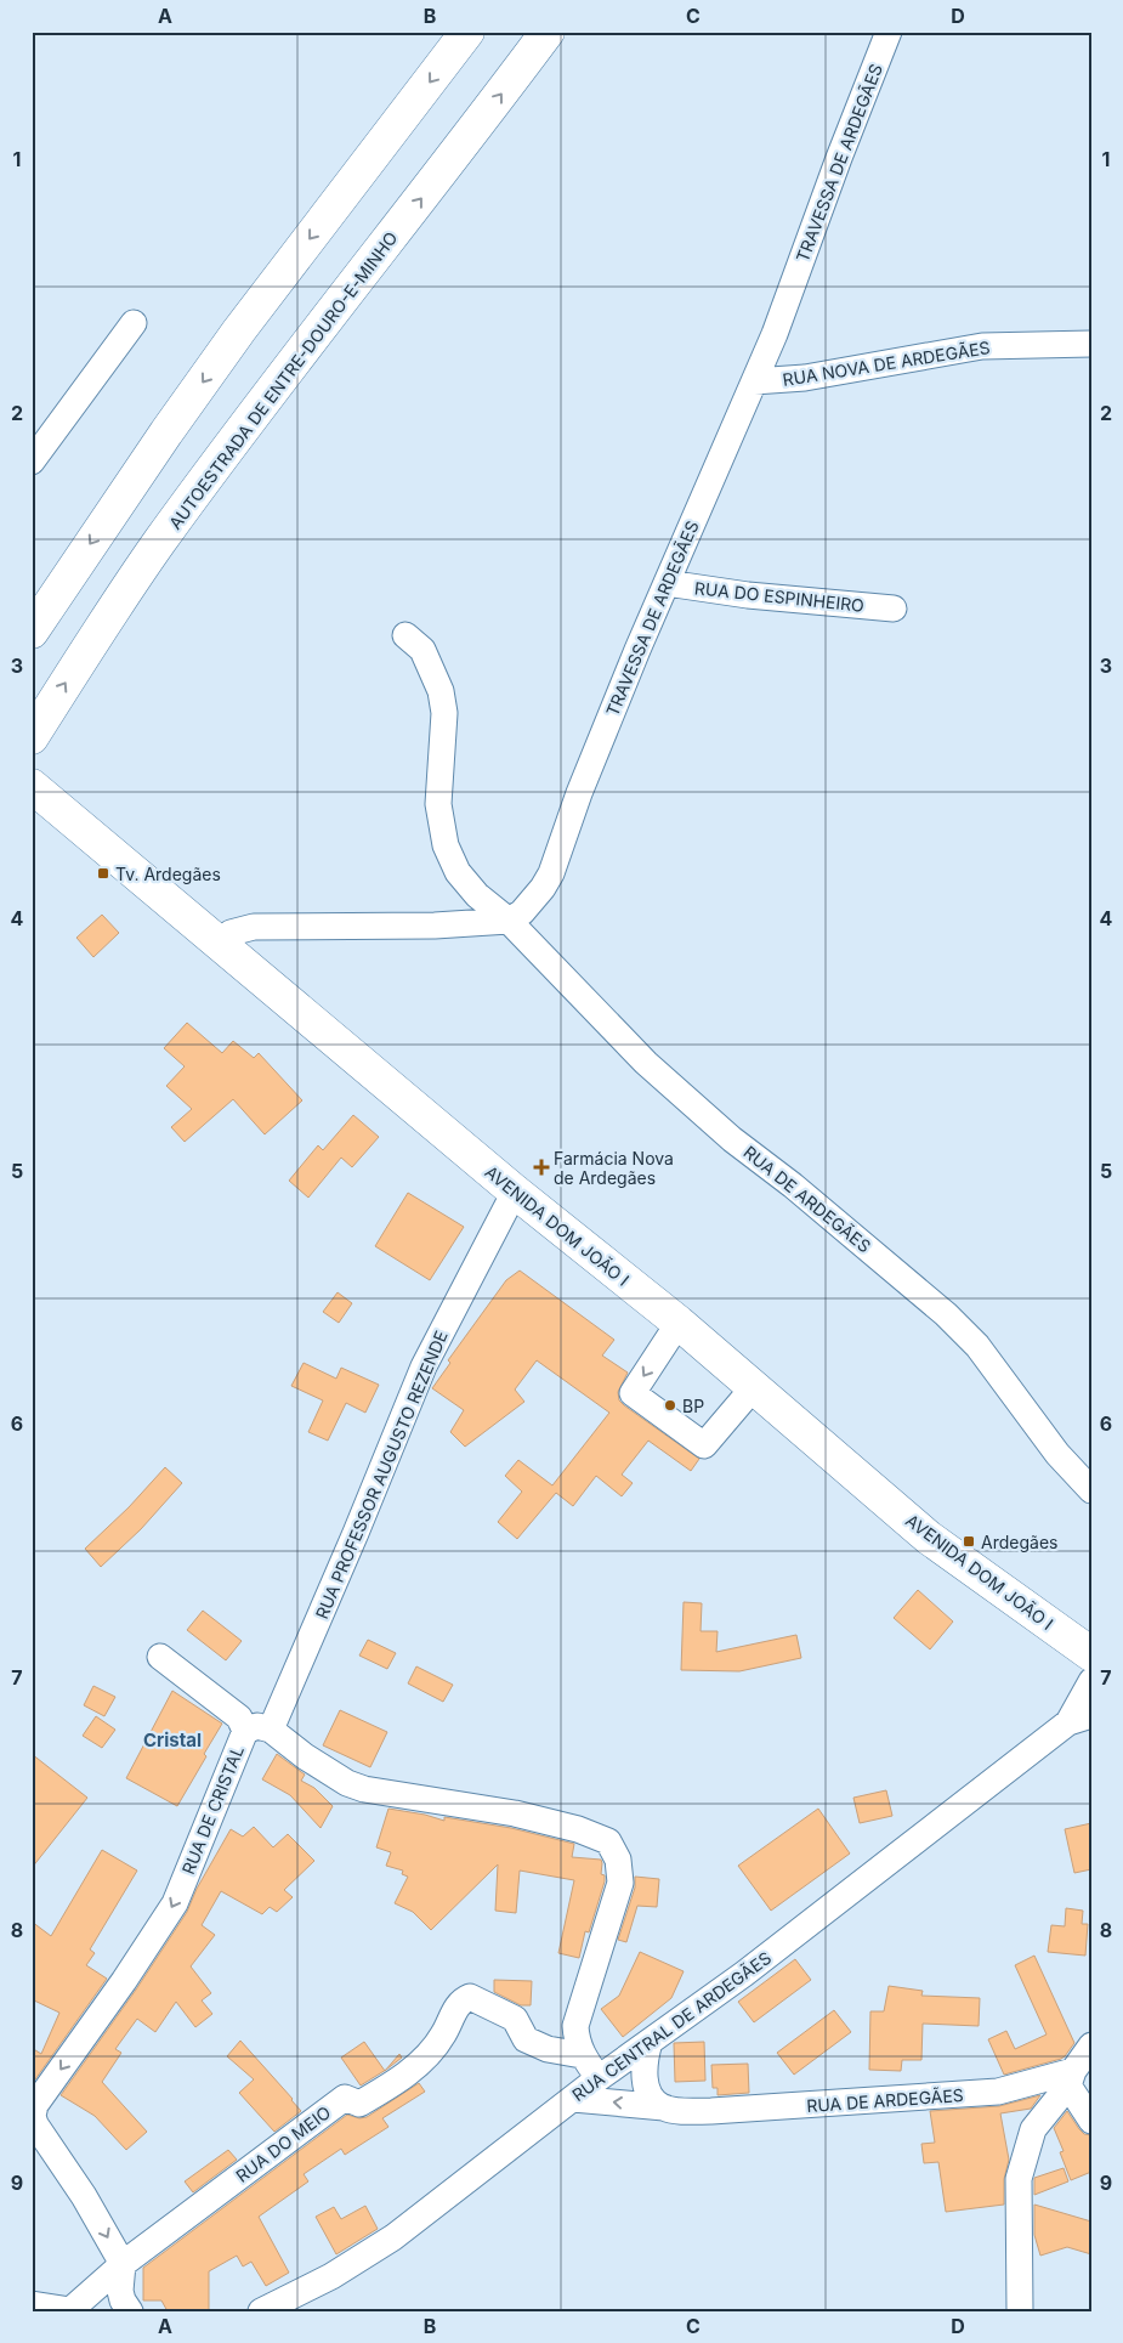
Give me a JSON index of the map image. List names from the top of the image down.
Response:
{
  "streets": {
    "main road": ["AUTOESTRADA DE ENTRE-DOURO-E-MINHO", "AVENIDA DOM JOÃO I"],
    "street": [
      "TRAVESSA DE ARDEGÃES",
      "RUA NOVA DE ARDEGÃES",
      "RUA DO ESPINHEIRO",
      "RUA DE ARDEGÃES",
      "RUA PROFESSOR AUGUSTO REZENDE",
      "RUA DE CRISTAL",
      "RUA CENTRAL DE ARDEGÃES",
      "RUA DO MEIO"
    ]
  },
  "crossings": [
    ["TRAVESSA DE ARDEGÃES", "RUA NOVA DE ARDEGÃES"],
    ["TRAVESSA DE ARDEGÃES", "RUA DO ESPINHEIRO"],
    ["TRAVESSA DE ARDEGÃES", "RUA DE ARDEGÃES"],
    ["RUA DE ARDEGÃES", "RUA CENTRAL DE ARDEGÃES"],
    ["AVENIDA DOM JOÃO I", "RUA PROFESSOR AUGUSTO REZENDE"],
    ["RUA PROFESSOR AUGUSTO REZENDE", "RUA DE CRISTAL"],
    ["RUA DE CRISTAL", "RUA DO MEIO"]
  ],
  "one_way": ["RUA DE CRISTAL"],
  "districts": ["Cristal"],
  "places": {
    "transit": ["Tv. Ardegães", "Ardegães"],
    "health": ["Farmácia Nova de Ardegães"],
    "other": ["BP"]
  },
  "grid": {
    "columns": [
      "A",
      "B",
      "C",
      "D"
    ],
    "rows": [
      "1",
      "2",
      "3",
      "4",
      "5",
      "6",
      "7",
      "8",
      "9"
    ]
  }
}
